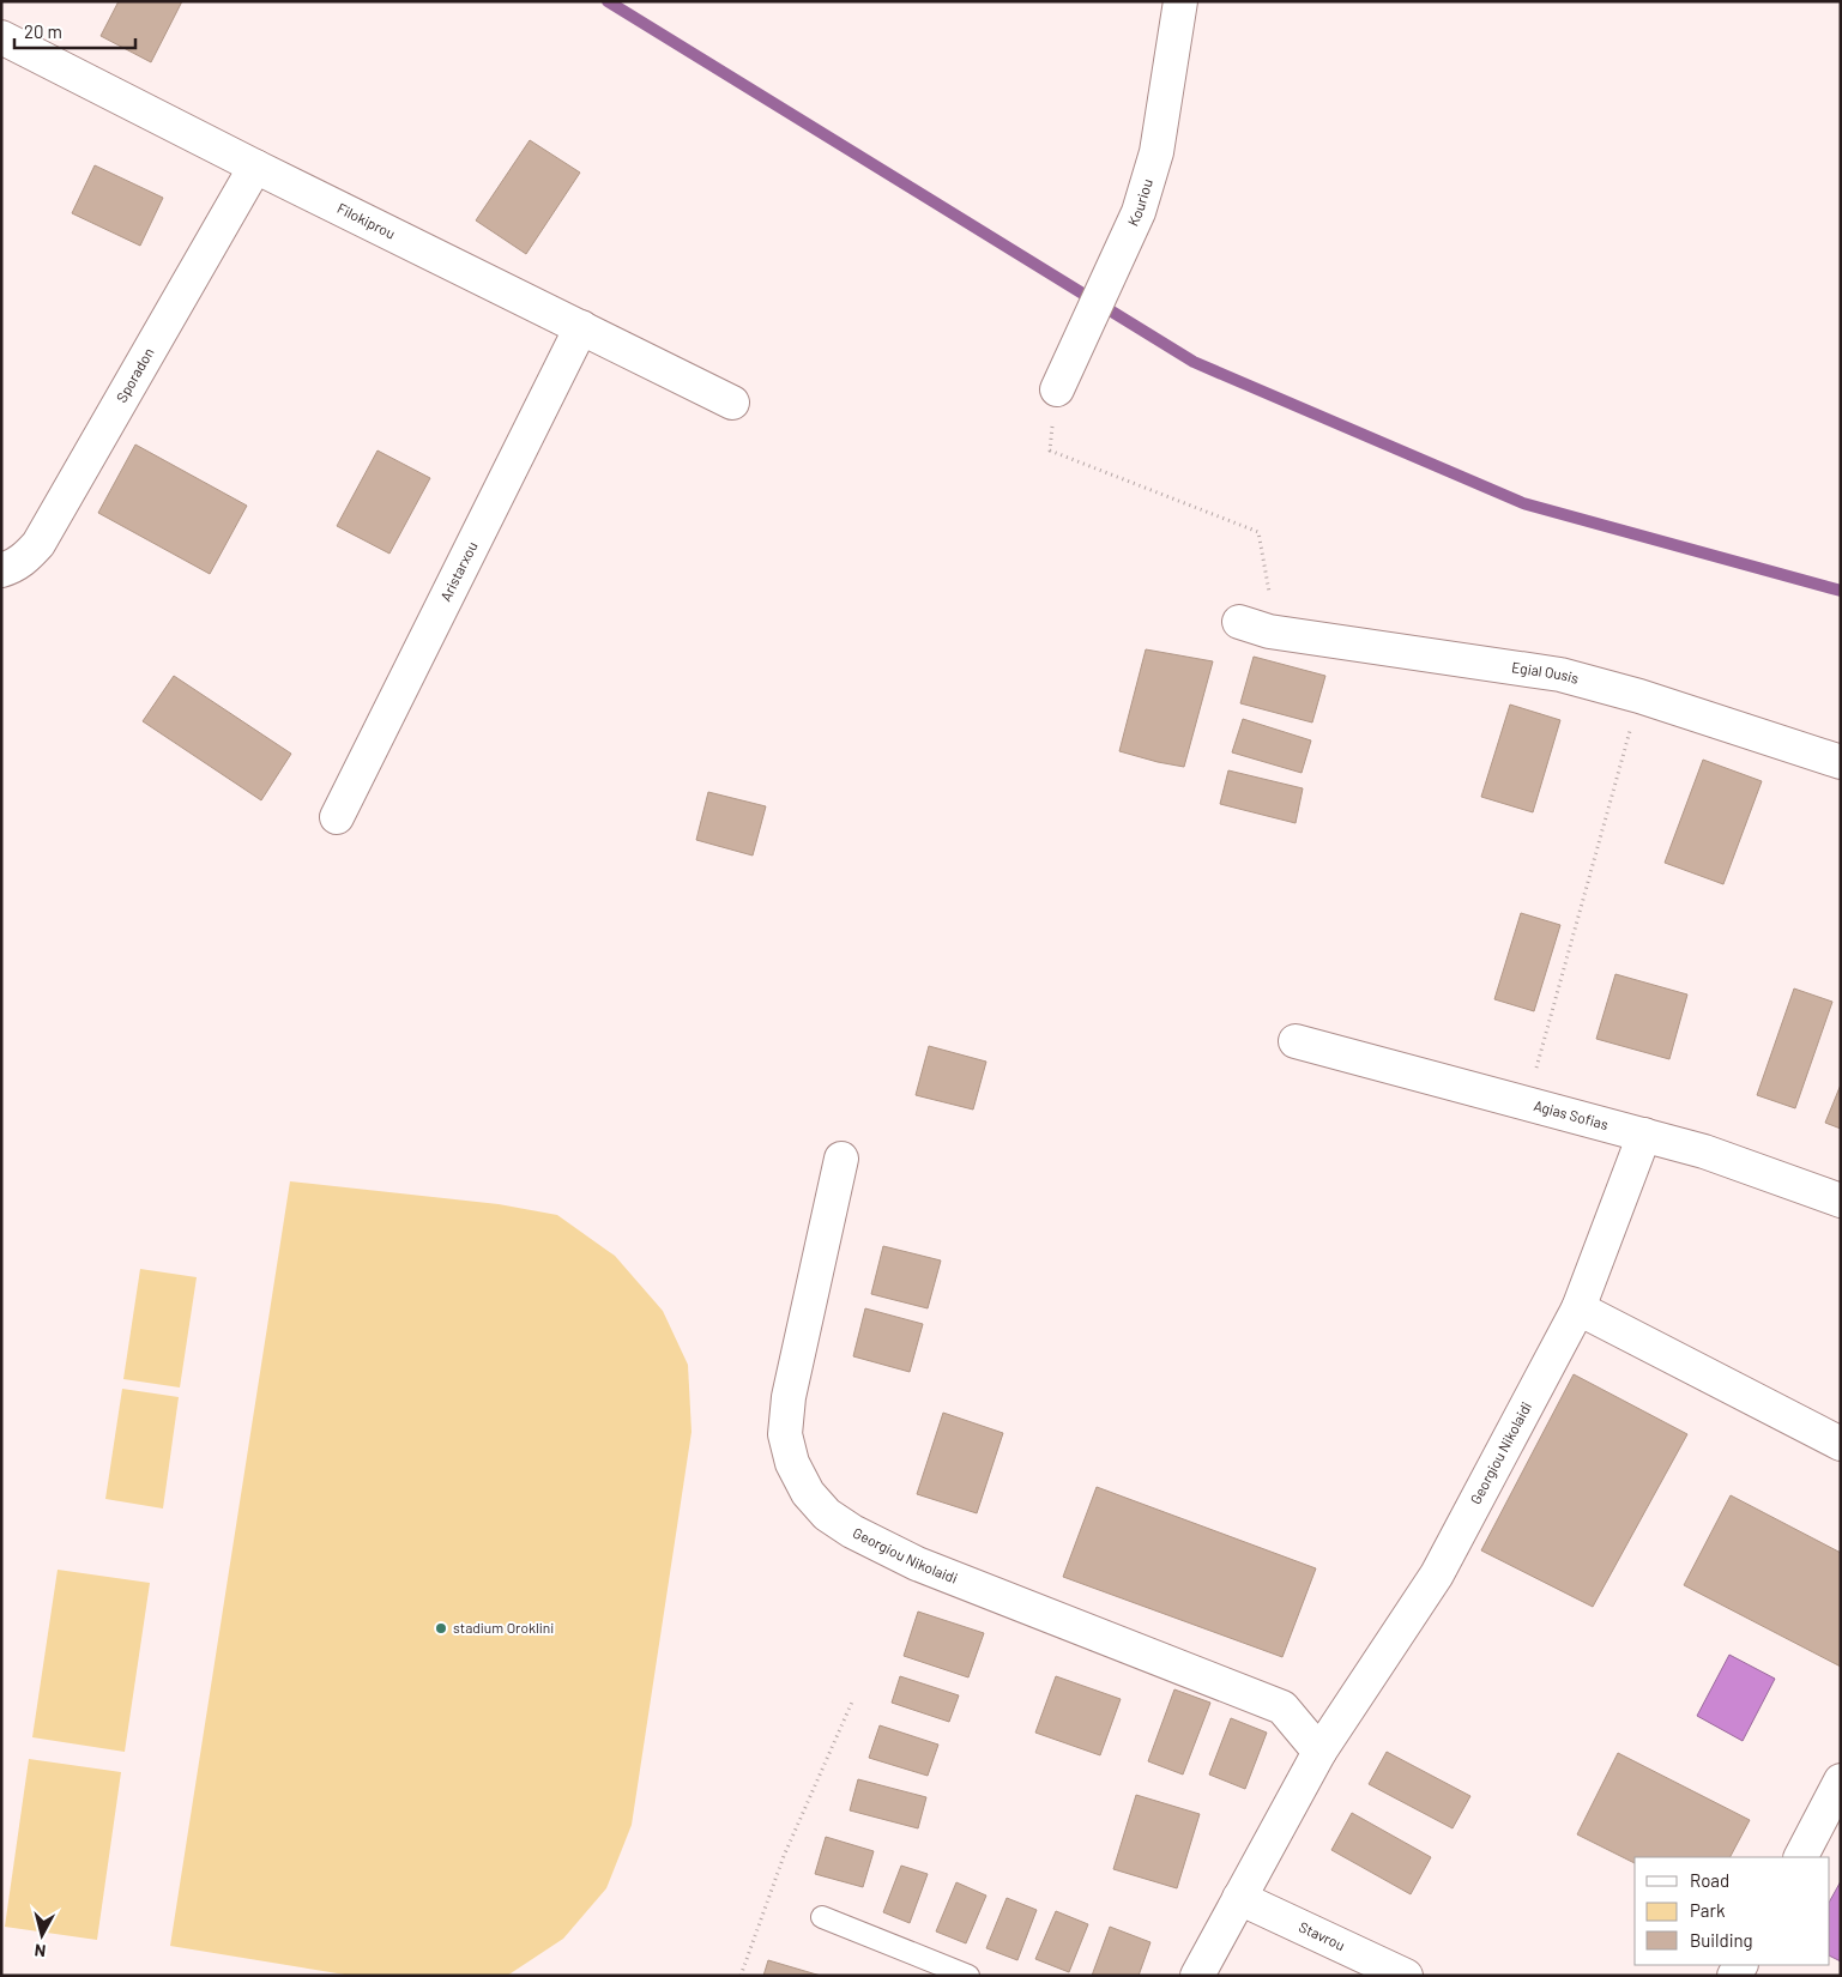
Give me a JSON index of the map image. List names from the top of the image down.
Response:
{
  "streets": {
    "street": [
      "Kouriou",
      "Filokiprou",
      "Sporadon",
      "Aristarxou",
      "Egial Ousis",
      "Agias Sofias",
      "Georgiou Nikolaidi",
      "Stavrou"
    ]
  },
  "crossings": [
    ["Filokiprou", "Sporadon"],
    ["Filokiprou", "Aristarxou"],
    ["Agias Sofias", "Georgiou Nikolaidi"],
    ["Georgiou Nikolaidi", "Stavrou"]
  ],
  "places": ["stadium Oroklini"],
  "legend": ["Road", "Park", "Building"],
  "scale_bar": "20 m",
  "north": "bottom"
}
